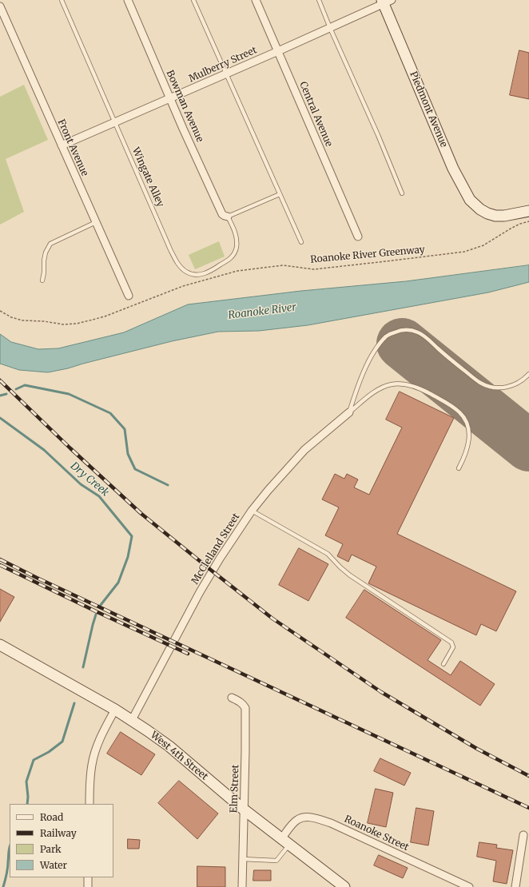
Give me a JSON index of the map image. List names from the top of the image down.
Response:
{
  "streets": {
    "main road": ["Piedmont Avenue", "West 4th Street"],
    "street": [
      "Mulberry Street",
      "Bowman Avenue",
      "Central Avenue",
      "Front Avenue",
      "McClelland Street",
      "Elm Street",
      "Roanoke Street"
    ],
    "lane": ["Wingate Alley"],
    "path": ["Roanoke River Greenway"]
  },
  "crossings": [
    ["Mulberry Street", "Bowman Avenue"],
    ["Mulberry Street", "Piedmont Avenue"],
    ["Mulberry Street", "Central Avenue"],
    ["Mulberry Street", "Front Avenue"],
    ["Mulberry Street", "Wingate Alley"],
    ["Bowman Avenue", "Wingate Alley"],
    ["McClelland Street", "West 4th Street"],
    ["West 4th Street", "Elm Street"],
    ["West 4th Street", "Roanoke Street"]
  ],
  "water": ["Roanoke River", "Dry Creek"],
  "legend": [
    "Road",
    "Railway",
    "Park",
    "Water"
  ]
}
